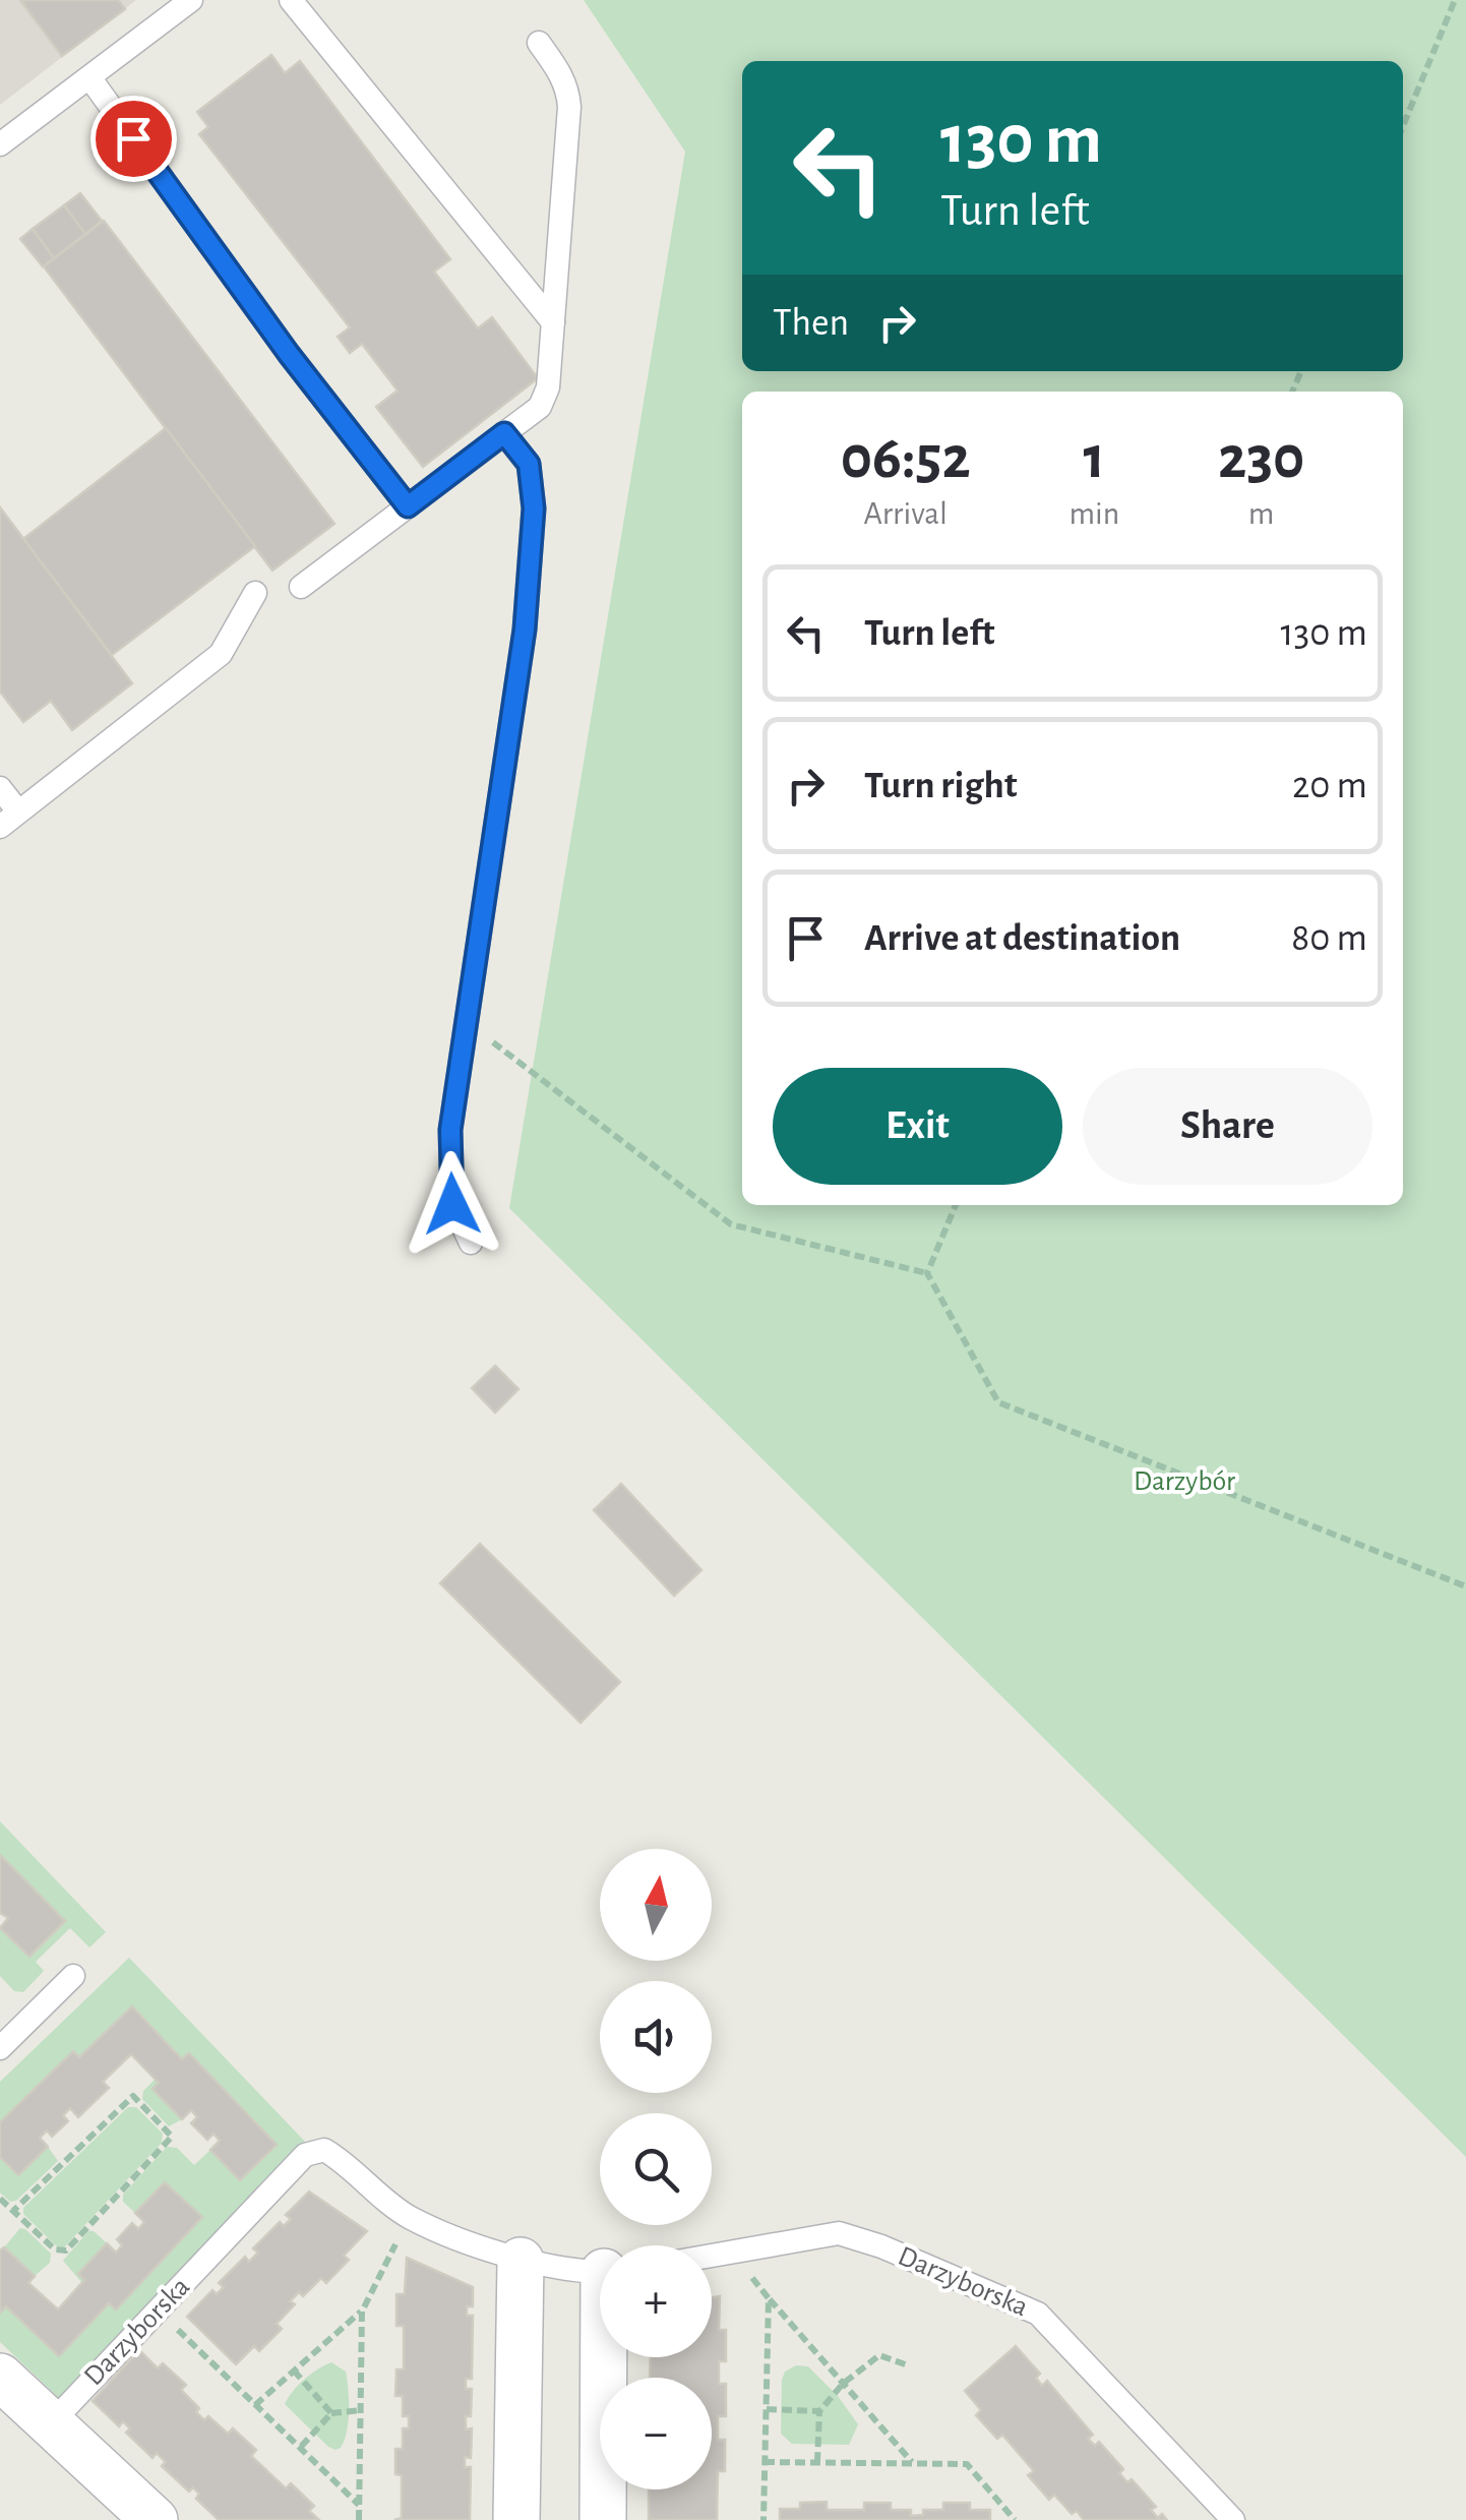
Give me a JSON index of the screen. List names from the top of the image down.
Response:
{
  "streets": {
    "street": ["Darzyborska"]
  },
  "parks": ["Darzybór"],
  "north": "top",
  "page": {
    "turn": ["130 m", "Turn left"],
    "then": "Then",
    "eta": [
      "06:52",
      "Arrival",
      "1",
      "min",
      "230",
      "m"
    ],
    "list": [
      {
        "name": "Turn left",
        "value": "130 m"
      },
      {
        "name": "Turn right",
        "value": "20 m"
      },
      {
        "name": "Arrive at destination",
        "value": "80 m"
      }
    ],
    "buttons": ["Exit", "Share"],
    "map_buttons": ["+", "−"]
  }
}
